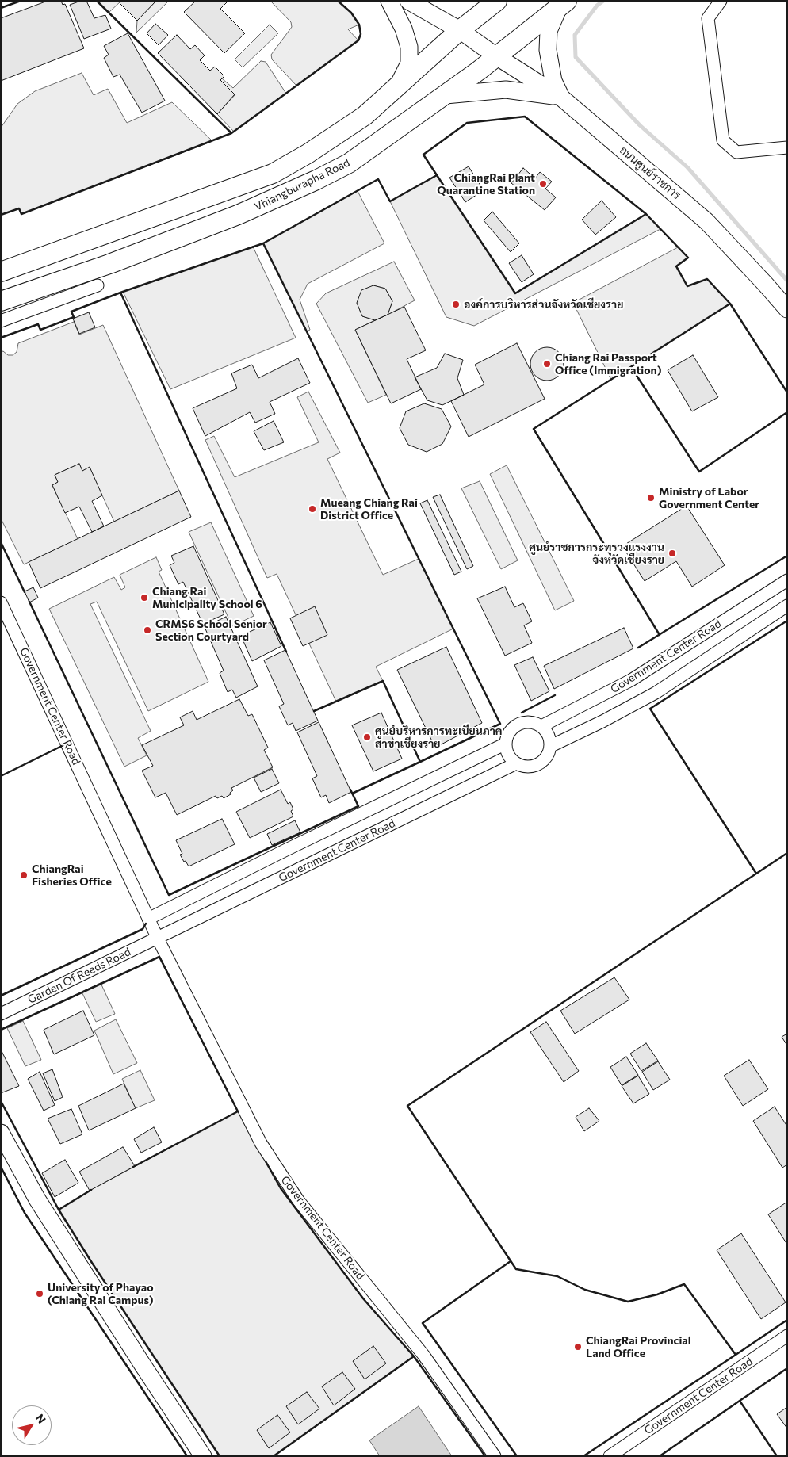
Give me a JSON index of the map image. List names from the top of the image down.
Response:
{
  "streets": {
    "main road": ["Vhiangburapha Road"],
    "street": ["ถนนศูนย์ราชการ", "Government Center Road", "Garden Of Reeds Road"]
  },
  "crossings": [
    ["ถนนศูนย์ราชการ", "Vhiangburapha Road"],
    ["Government Center Road", "Garden Of Reeds Road"]
  ],
  "places": [
    "ChiangRai Plant Quarantine Station",
    "องค์การบริหารส่วนจังหวัดเชียงราย",
    "Chiang Rai Passport Office (Immigration)",
    "Ministry of Labor Government Center",
    "Mueang Chiang Rai District Office",
    "ศูนย์ราชการกระทรวงแรงงาน จังหวัดเชียงราย",
    "Chiang Rai Municipality School 6",
    "CRMS6 School Senior Section Courtyard",
    "ศูนย์บริหารการทะเบียนภาค สาขาเชียงราย",
    "ChiangRai Fisheries Office",
    "University of Phayao (Chiang Rai Campus)",
    "ChiangRai Provincial Land Office"
  ],
  "north": "top right"
}
